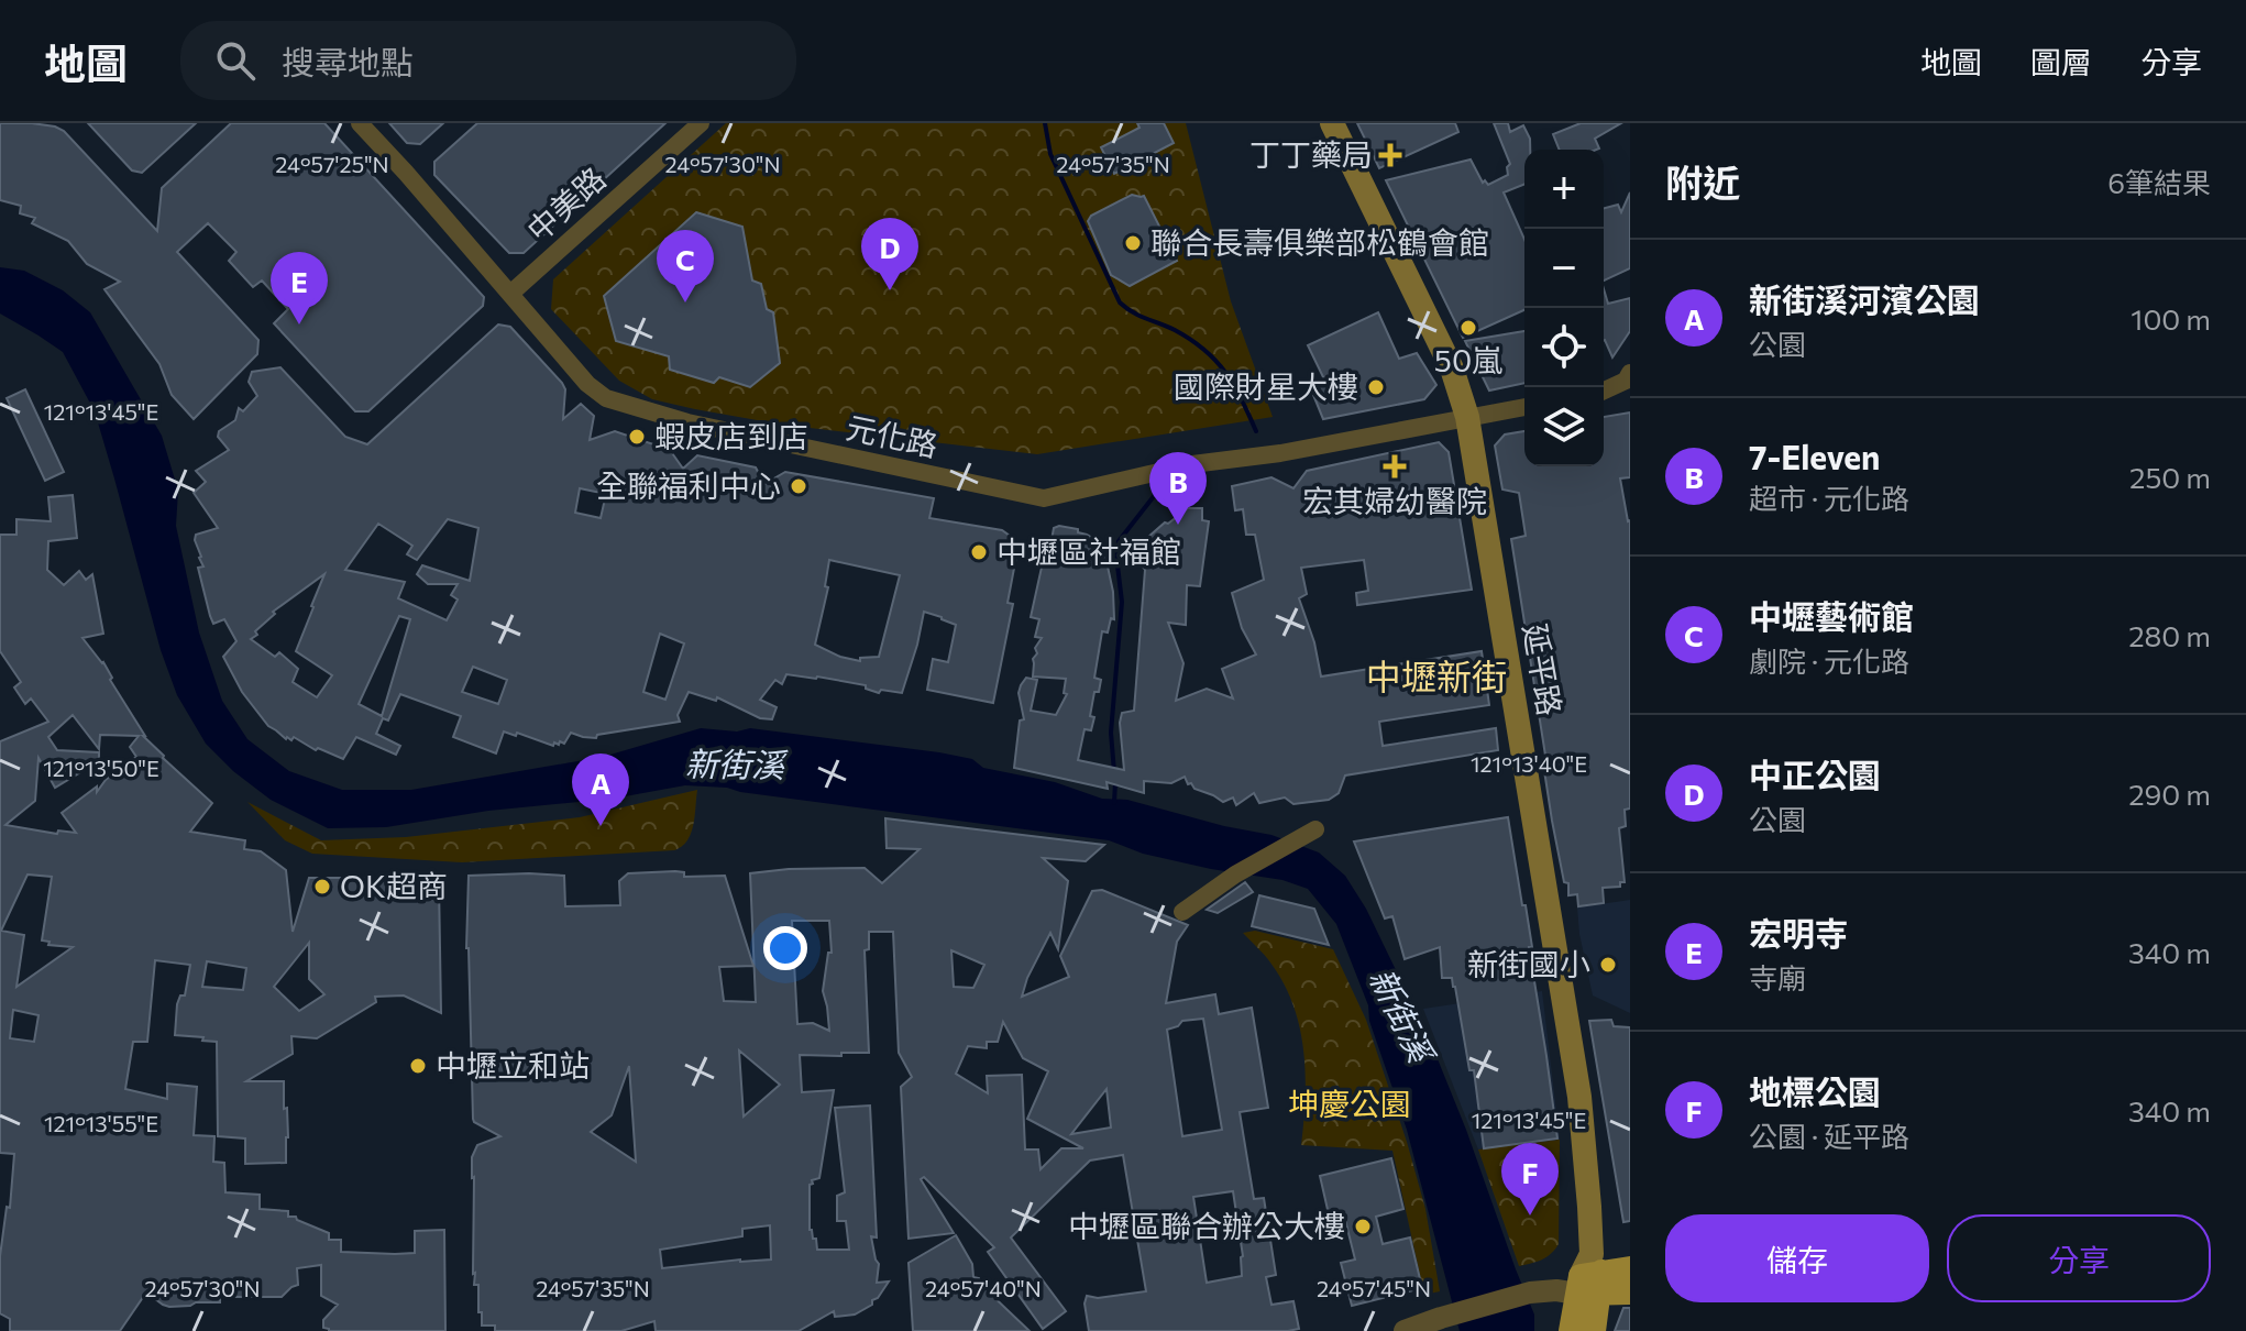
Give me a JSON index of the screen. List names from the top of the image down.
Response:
{
  "streets": {
    "main road": ["延平路"],
    "street": ["中美路", "元化路"]
  },
  "crossings": [
    ["中美路", "元化路"],
    ["元化路", "延平路"]
  ],
  "districts": ["中壢新街"],
  "water": ["新街溪"],
  "parks": ["坤慶公園"],
  "places": {
    "health": ["丁丁藥局", "宏其婦幼醫院"],
    "other": [
      "聯合長壽俱樂部松鶴會館",
      "50嵐",
      "國際財星大樓",
      "蝦皮店到店",
      "全聯福利中心",
      "中壢區社福館",
      "OK超商",
      "新街國小",
      "中壢立和站",
      "中壢區聯合辦公大樓"
    ]
  },
  "page": {
    "header": "地圖",
    "search": "搜尋地點",
    "nav": ["地圖", "圖層", "分享"],
    "heading": ["附近", "6筆結果"],
    "map_buttons": ["+", "−"],
    "pins": [
      "D",
      "C",
      "E",
      "B",
      "A",
      "F"
    ],
    "list": [
      {
        "mark": "A",
        "name": "新街溪河濱公園",
        "note": "公園",
        "value": "100 m"
      },
      {
        "mark": "B",
        "name": "7-Eleven",
        "note": "超市 · 元化路",
        "value": "250 m"
      },
      {
        "mark": "C",
        "name": "中壢藝術館",
        "note": "劇院 · 元化路",
        "value": "280 m"
      },
      {
        "mark": "D",
        "name": "中正公園",
        "note": "公園",
        "value": "290 m"
      },
      {
        "mark": "E",
        "name": "宏明寺",
        "note": "寺廟",
        "value": "340 m"
      },
      {
        "mark": "F",
        "name": "地標公園",
        "note": "公園 · 延平路",
        "value": "340 m"
      }
    ],
    "buttons": ["儲存", "分享"]
  },
  "coordinates": [
    "24°57'25\"N",
    "24°57'30\"N",
    "24°57'35\"N",
    "121°13'45\"E",
    "121°13'40\"E",
    "121°13'50\"E",
    "121°13'55\"E",
    "24°57'40\"N",
    "24°57'45\"N"
  ]
}
